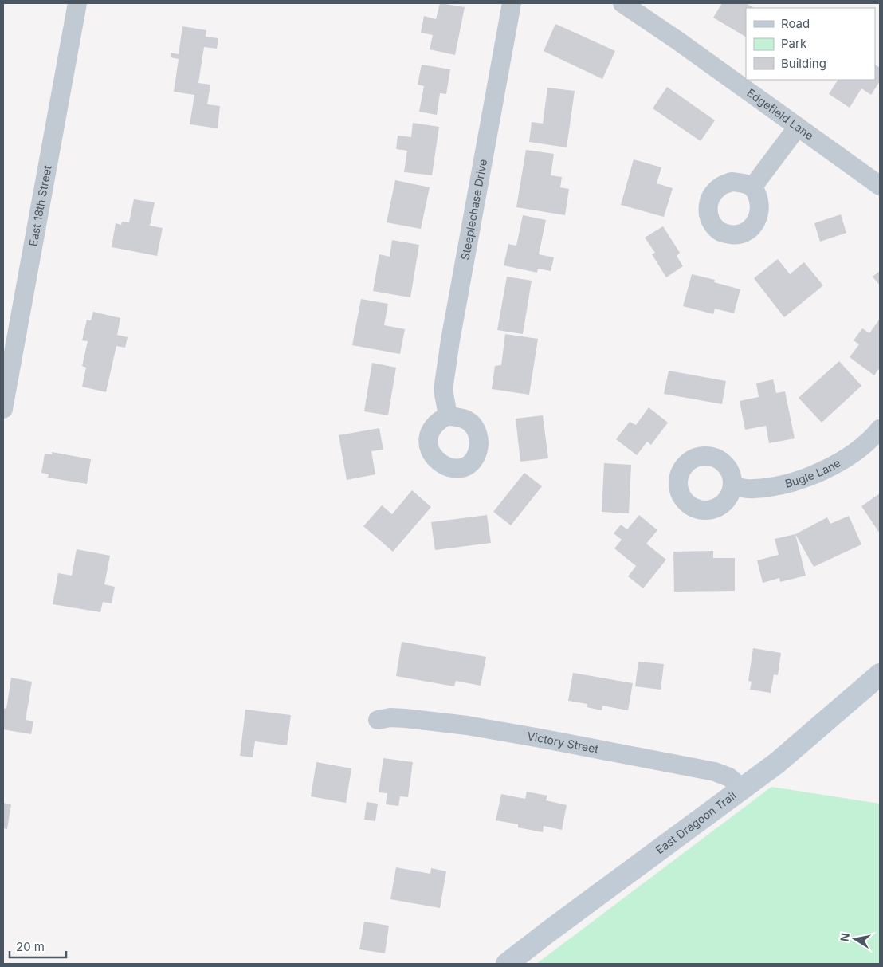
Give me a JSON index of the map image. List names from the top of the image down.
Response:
{
  "streets": {
    "street": [
      "Edgefield Lane",
      "East 18th Street",
      "Steeplechase Drive",
      "Bugle Lane",
      "Victory Street",
      "East Dragoon Trail"
    ]
  },
  "crossings": [
    ["Victory Street", "East Dragoon Trail"]
  ],
  "legend": ["Road", "Park", "Building"],
  "scale_bar": "20 m",
  "north": "left"
}
